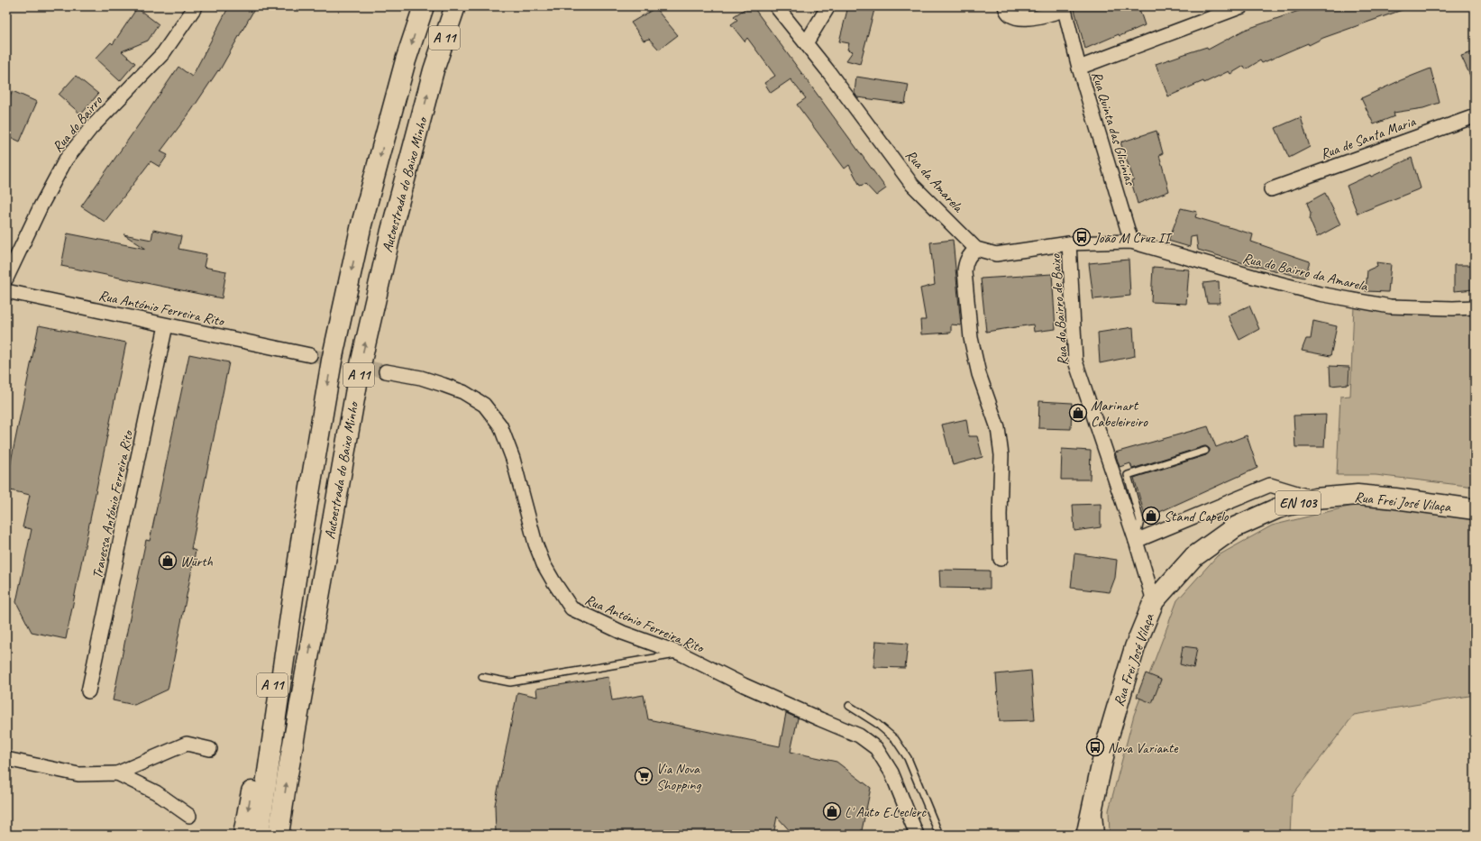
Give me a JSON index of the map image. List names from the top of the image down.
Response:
{
  "streets": {
    "main road": [
      "A 11",
      "Autoestrada do Baixo Minho",
      "Rua Frei José Vilaça",
      "EN 103"
    ],
    "street": [
      "Rua do Bairro",
      "Rua Quinta das Glicínias",
      "Rua de Santa Maria",
      "Rua da Amarela",
      "Rua do Bairro da Amarela",
      "Rua António Ferreira Rito",
      "Rua do Bairro de Baixo",
      "Travessa António Ferreira Rito"
    ]
  },
  "crossings": [
    ["A 11", "Autoestrada do Baixo Minho"],
    ["Rua Quinta das Glicínias", "Rua da Amarela"],
    ["Rua Quinta das Glicínias", "Rua do Bairro da Amarela"],
    ["Rua da Amarela", "Rua do Bairro da Amarela"],
    ["Rua da Amarela", "Rua do Bairro de Baixo"],
    ["Rua António Ferreira Rito", "Travessa António Ferreira Rito"],
    ["Rua do Bairro de Baixo", "Rua Frei José Vilaça"]
  ],
  "places": {
    "bus stop": ["João M Cruz II", "Nova Variante"],
    "shop": [
      "Marinart Cabeleireiro",
      "Stand Capelo",
      "Würth",
      "L' Auto E.Leclerc"
    ],
    "supermarket": ["Via Nova Shopping"]
  }
}
